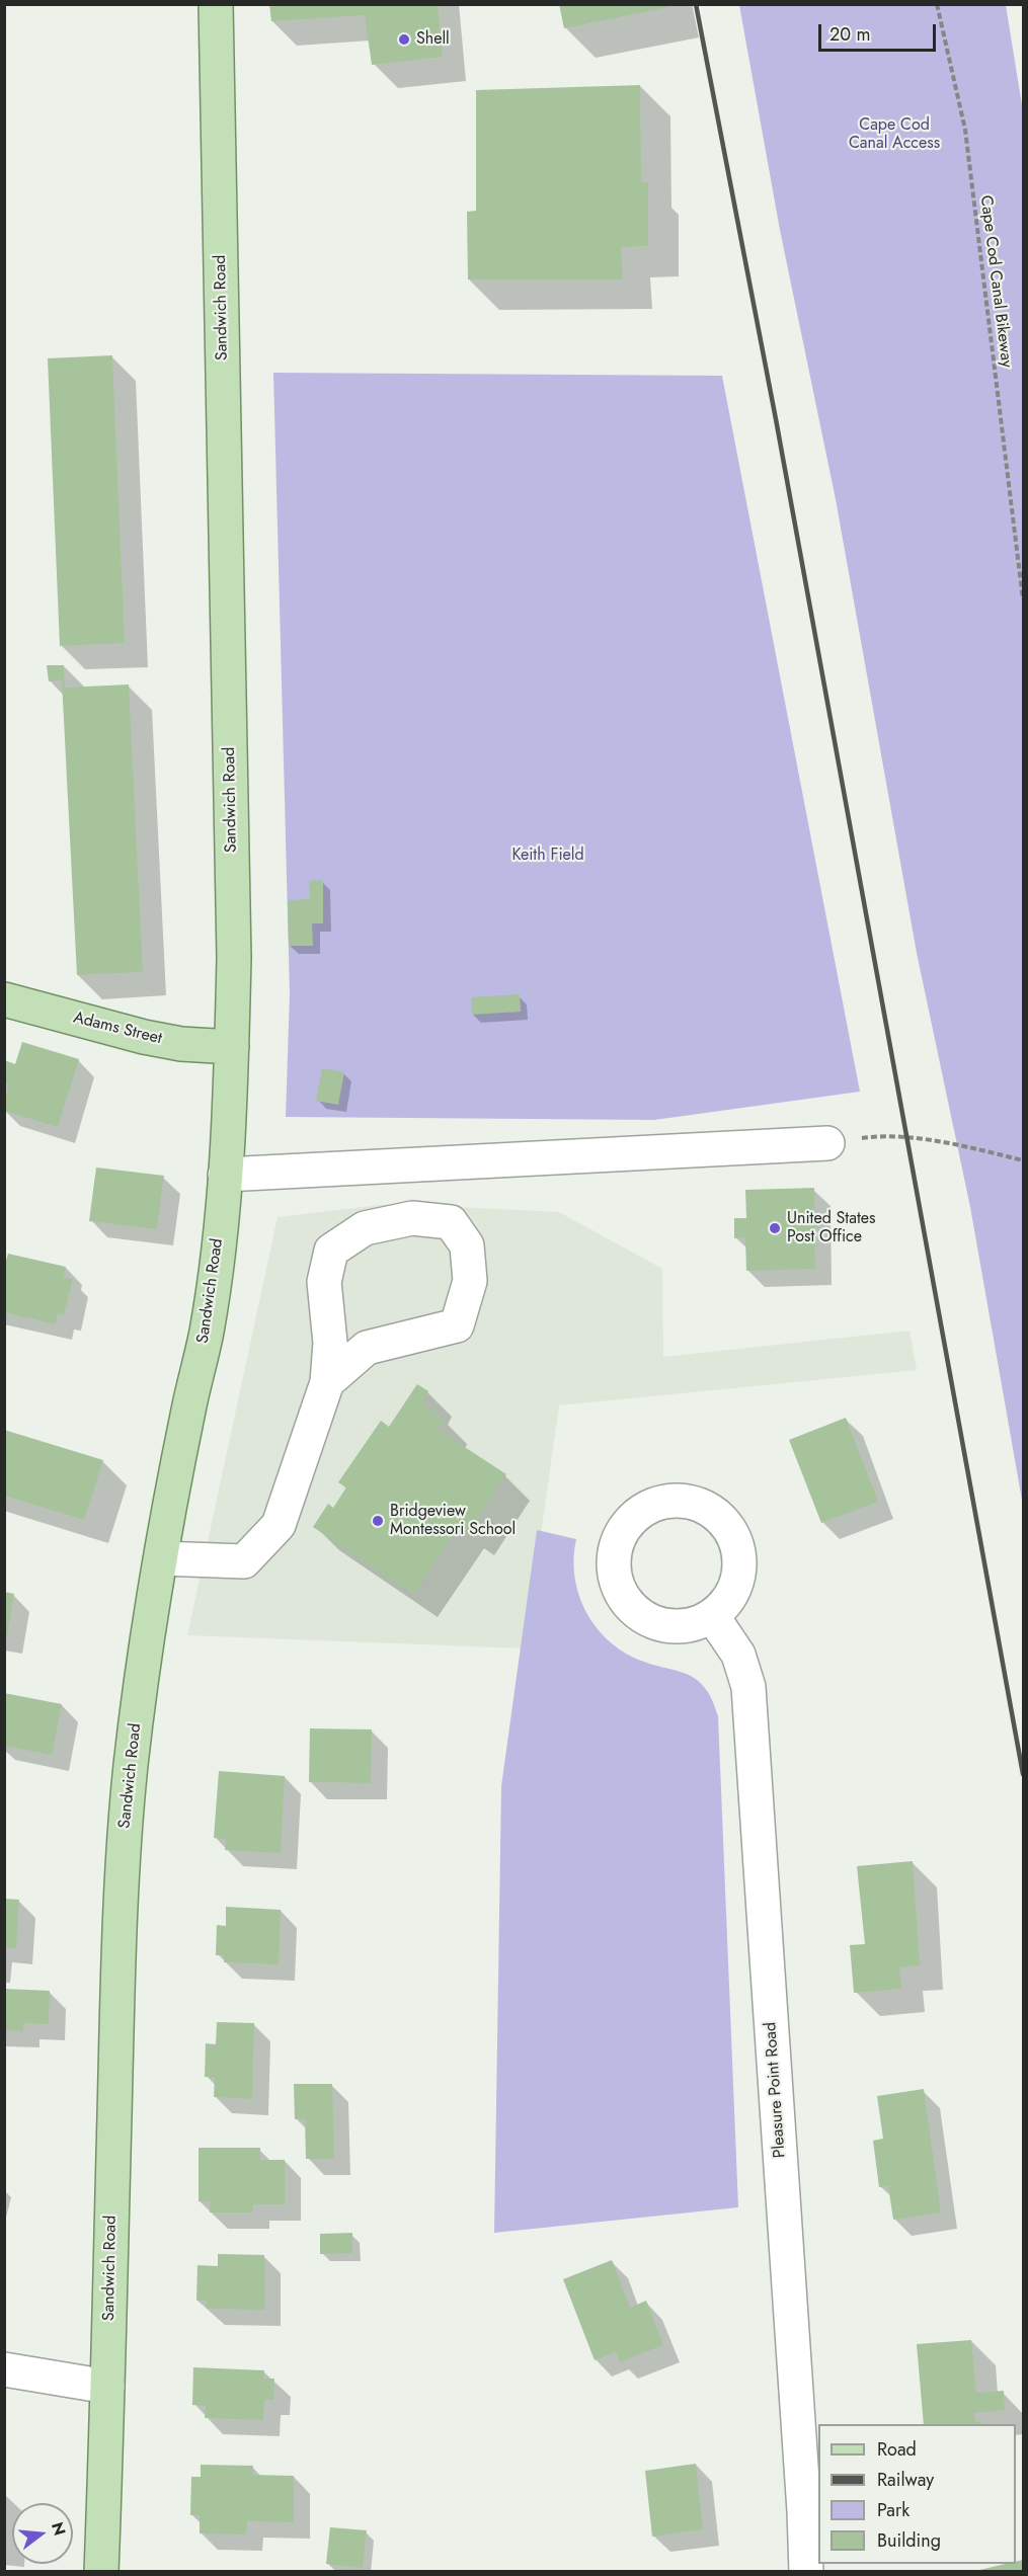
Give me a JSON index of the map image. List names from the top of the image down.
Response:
{
  "streets": {
    "main road": ["Sandwich Road", "Adams Street"],
    "street": ["Pleasure Point Road"],
    "path": ["Cape Cod Canal Bikeway"]
  },
  "crossings": [
    ["Sandwich Road", "Adams Street"]
  ],
  "parks": ["Cape Cod Canal Access", "Keith Field"],
  "places": ["Shell", "United States Post Office", "Bridgeview Montessori School"],
  "legend": [
    "Road",
    "Railway",
    "Park",
    "Building"
  ],
  "scale_bar": "20 m",
  "north": "right"
}
